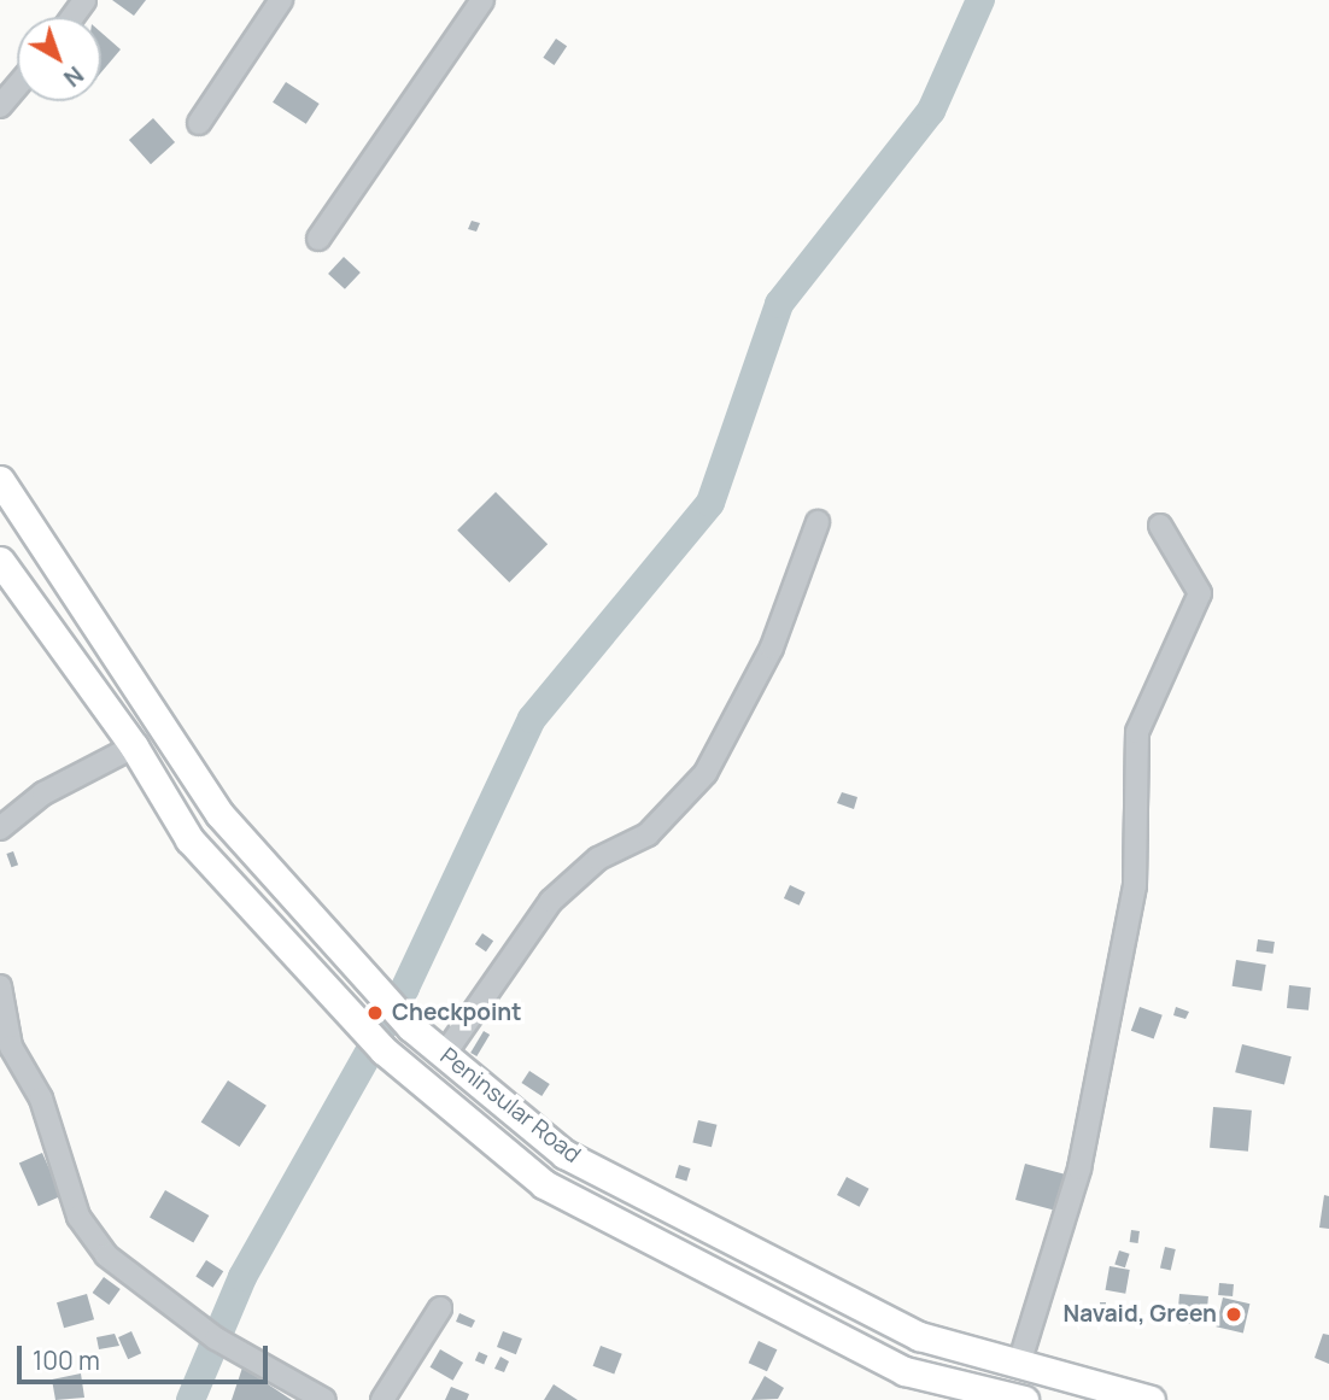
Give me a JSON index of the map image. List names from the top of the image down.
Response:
{
  "streets": {
    "main road": ["Peninsular Road"]
  },
  "places": ["Checkpoint", "Navaid, Green"],
  "scale_bar": "100 m",
  "north": "bottom right"
}
